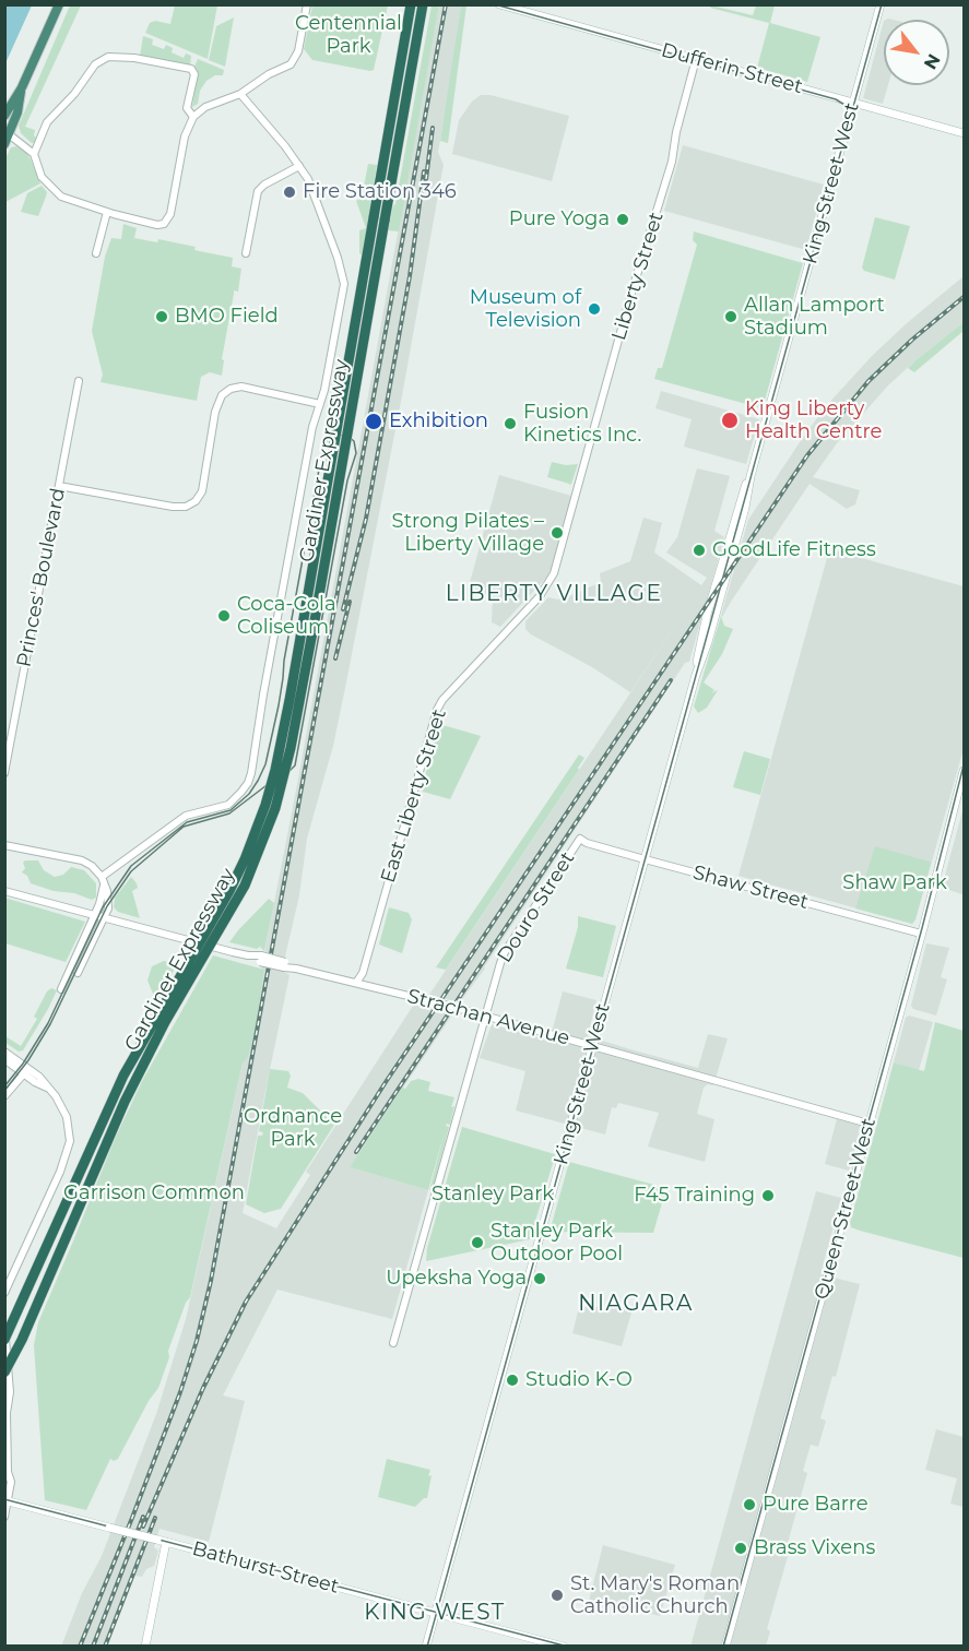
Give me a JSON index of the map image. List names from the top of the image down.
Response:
{
  "streets": {
    "highway": ["Gardiner Expressway"],
    "main road": [
      "Dufferin Street",
      "King Street West",
      "Queen Street West",
      "Bathurst Street"
    ],
    "street": [
      "Liberty Street",
      "Princes' Boulevard",
      "East Liberty Street",
      "Shaw Street",
      "Douro Street",
      "Strachan Avenue"
    ]
  },
  "crossings": [
    ["Dufferin Street", "King Street West"],
    ["Dufferin Street", "Liberty Street"],
    ["King Street West", "Shaw Street"],
    ["King Street West", "Strachan Avenue"],
    ["King Street West", "Bathurst Street"],
    ["Liberty Street", "East Liberty Street"],
    ["East Liberty Street", "Strachan Avenue"],
    ["Shaw Street", "Douro Street"],
    ["Shaw Street", "Queen Street West"],
    ["Douro Street", "Strachan Avenue"],
    ["Strachan Avenue", "Queen Street West"]
  ],
  "districts": ["LIBERTY VILLAGE", "NIAGARA", "KING WEST"],
  "parks": [
    "Centennial Park",
    "Shaw Park",
    "Ordnance Park",
    "Garrison Common",
    "Stanley Park"
  ],
  "places": [
    "Fire Station 346",
    "Pure Yoga",
    "Museum of Television",
    "BMO Field",
    "Allan Lamport Stadium",
    "King Liberty Health Centre",
    "Exhibition",
    "Fusion Kinetics Inc.",
    "Strong Pilates – Liberty Village",
    "GoodLife Fitness",
    "Coca-Cola Coliseum",
    "F45 Training",
    "Stanley Park Outdoor Pool",
    "Upeksha Yoga",
    "Studio K-O",
    "Pure Barre",
    "Brass Vixens",
    "St. Mary's Roman Catholic Church"
  ],
  "north": "bottom right"
}
